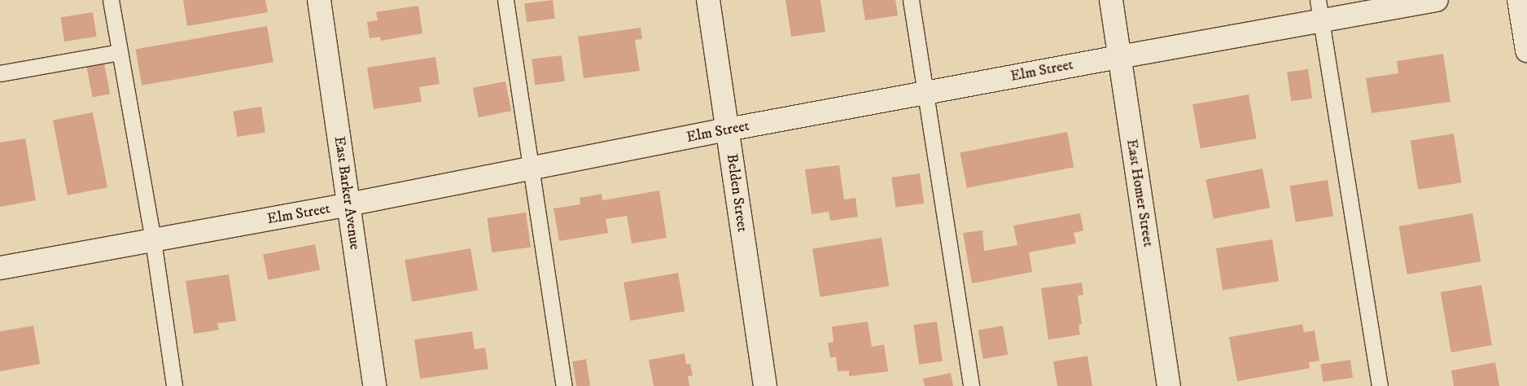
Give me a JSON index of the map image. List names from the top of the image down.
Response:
{
  "streets": {
    "street": [
      "Elm Street",
      "East Barker Avenue",
      "Belden Street",
      "East Homer Street"
    ]
  },
  "crossings": [
    ["Elm Street", "East Barker Avenue"],
    ["Elm Street", "Belden Street"],
    ["Elm Street", "East Homer Street"]
  ]
}
